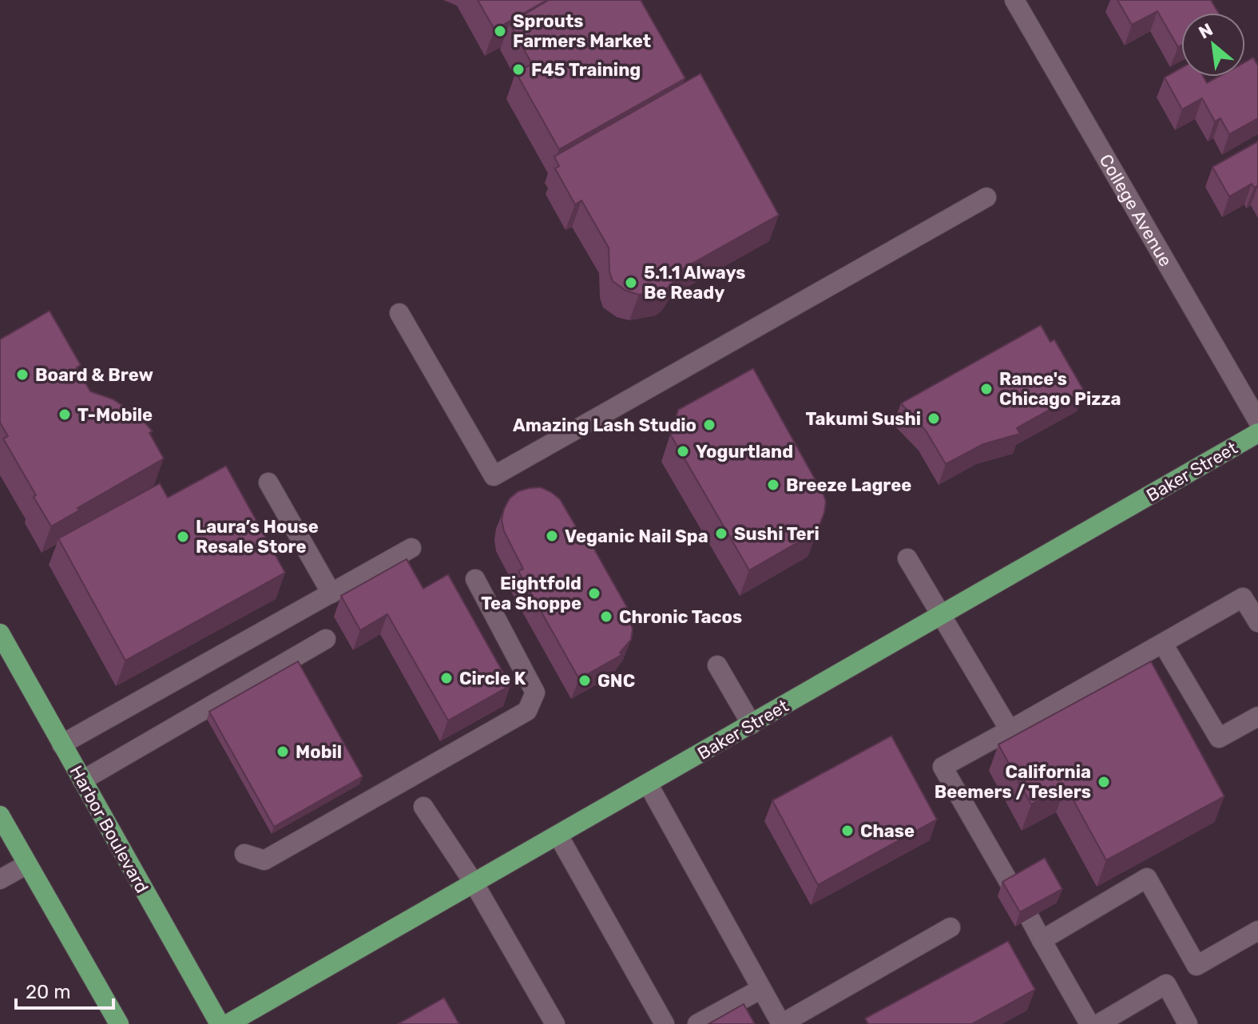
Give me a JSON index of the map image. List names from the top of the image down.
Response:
{
  "streets": {
    "main road": ["Baker Street", "Harbor Boulevard"],
    "street": ["College Avenue"]
  },
  "places": [
    "Sprouts Farmers Market",
    "F45 Training",
    "5.1.1 Always Be Ready",
    "Board & Brew",
    "Rance's Chicago Pizza",
    "T-Mobile",
    "Takumi Sushi",
    "Amazing Lash Studio",
    "Yogurtland",
    "Breeze Lagree",
    "Sushi Teri",
    "Veganic Nail Spa",
    "Laura’s House Resale Store",
    "Eightfold Tea Shoppe",
    "Chronic Tacos",
    "Circle K",
    "GNC",
    "Mobil",
    "California Beemers / Teslers",
    "Chase"
  ],
  "scale_bar": "20 m",
  "north": "top left"
}
